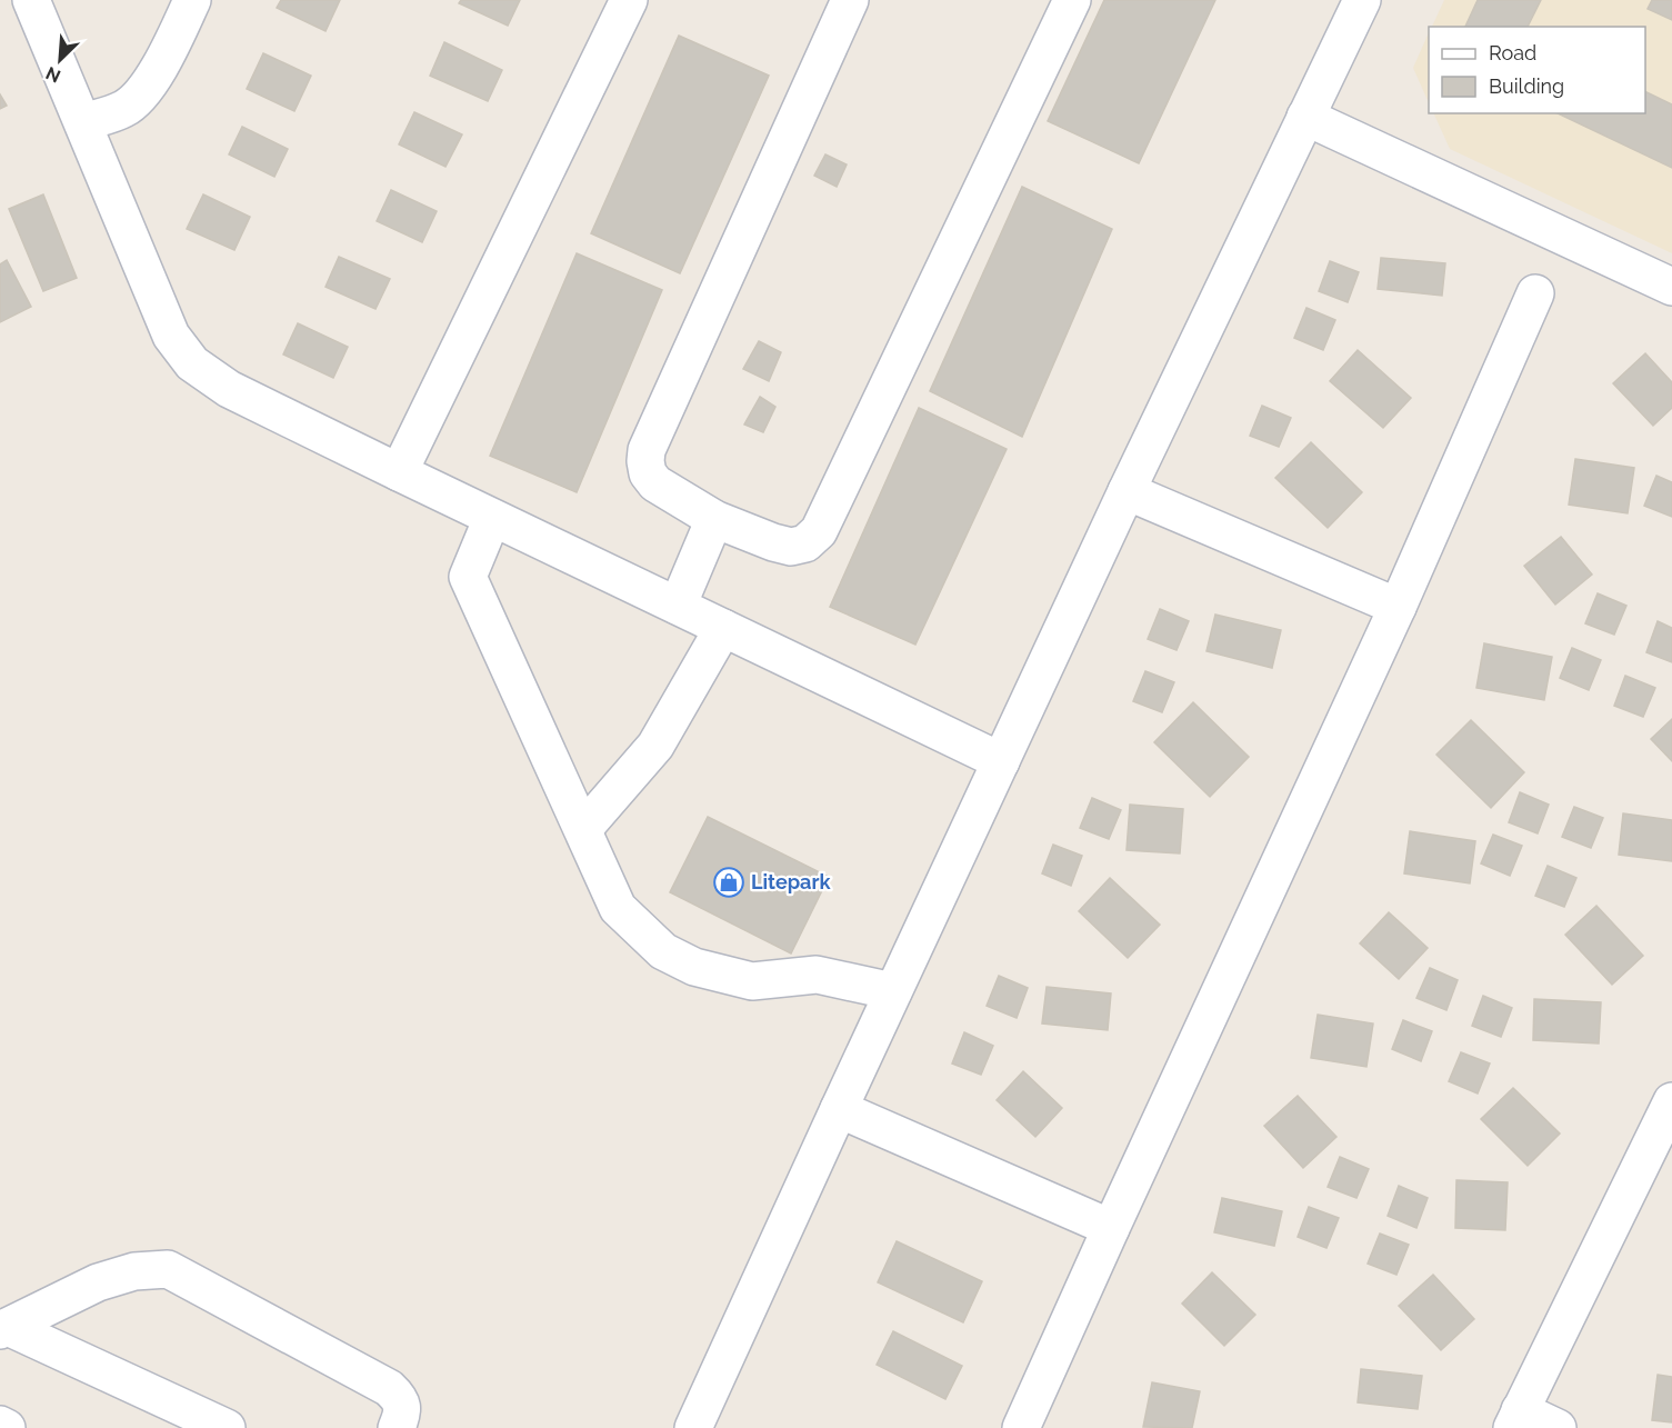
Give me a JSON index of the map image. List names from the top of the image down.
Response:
{
  "places": {
    "shop": ["Litepark"]
  },
  "legend": ["Road", "Building"],
  "north": "bottom left"
}
